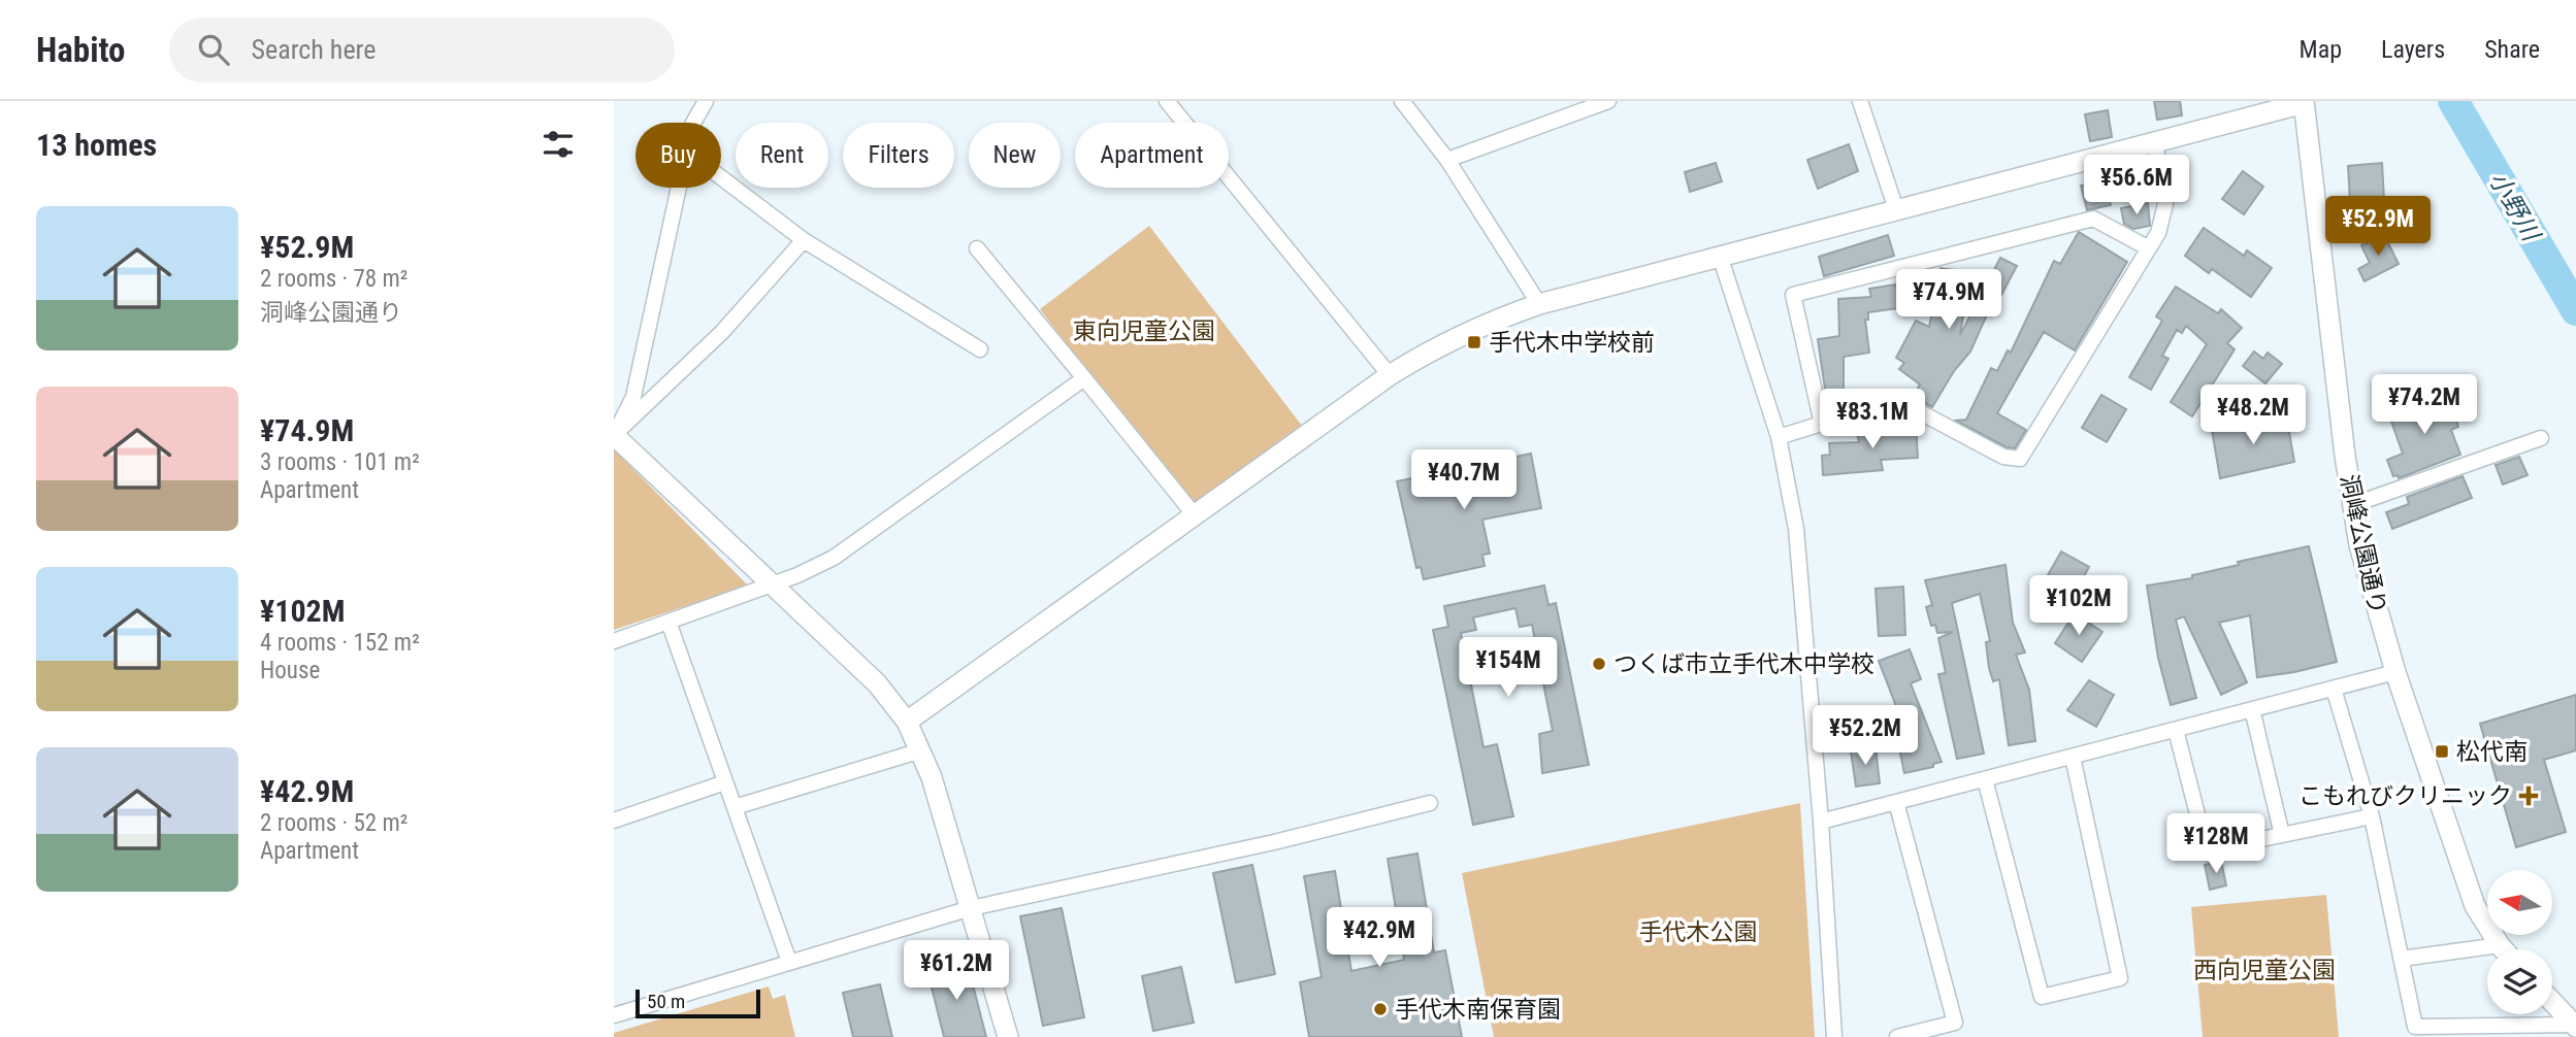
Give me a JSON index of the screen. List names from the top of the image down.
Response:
{
  "streets": {
    "street": ["洞峰公園通り"]
  },
  "water": ["小野川"],
  "parks": ["東向児童公園", "手代木公園", "西向児童公園"],
  "places": {
    "transit": ["手代木中学校前", "松代南"],
    "other": ["つくば市立手代木中学校", "手代木南保育園"],
    "health": ["こもれびクリニック"]
  },
  "scale_bar": "50 m",
  "north": "left",
  "page": {
    "header": "Habito",
    "search": "Search here",
    "nav": ["Map", "Layers", "Share"],
    "heading": "13 homes",
    "chip": [
      "Buy",
      "Rent",
      "Filters",
      "New",
      "Apartment"
    ],
    "price": [
      "¥56.6M",
      "¥52.9M",
      "¥74.9M",
      "¥74.2M",
      "¥48.2M",
      "¥83.1M",
      "¥40.7M",
      "¥102M",
      "¥154M",
      "¥52.2M",
      "¥128M",
      "¥42.9M",
      "¥61.2M"
    ],
    "list": [
      {
        "name": "¥52.9M",
        "note": "2 rooms · 78 m² · 洞峰公園通り"
      },
      {
        "name": "¥74.9M",
        "note": "3 rooms · 101 m² · Apartment"
      },
      {
        "name": "¥102M",
        "note": "4 rooms · 152 m² · House"
      },
      {
        "name": "¥42.9M",
        "note": "2 rooms · 52 m² · Apartment"
      }
    ],
    "scale": "50 m"
  }
}
